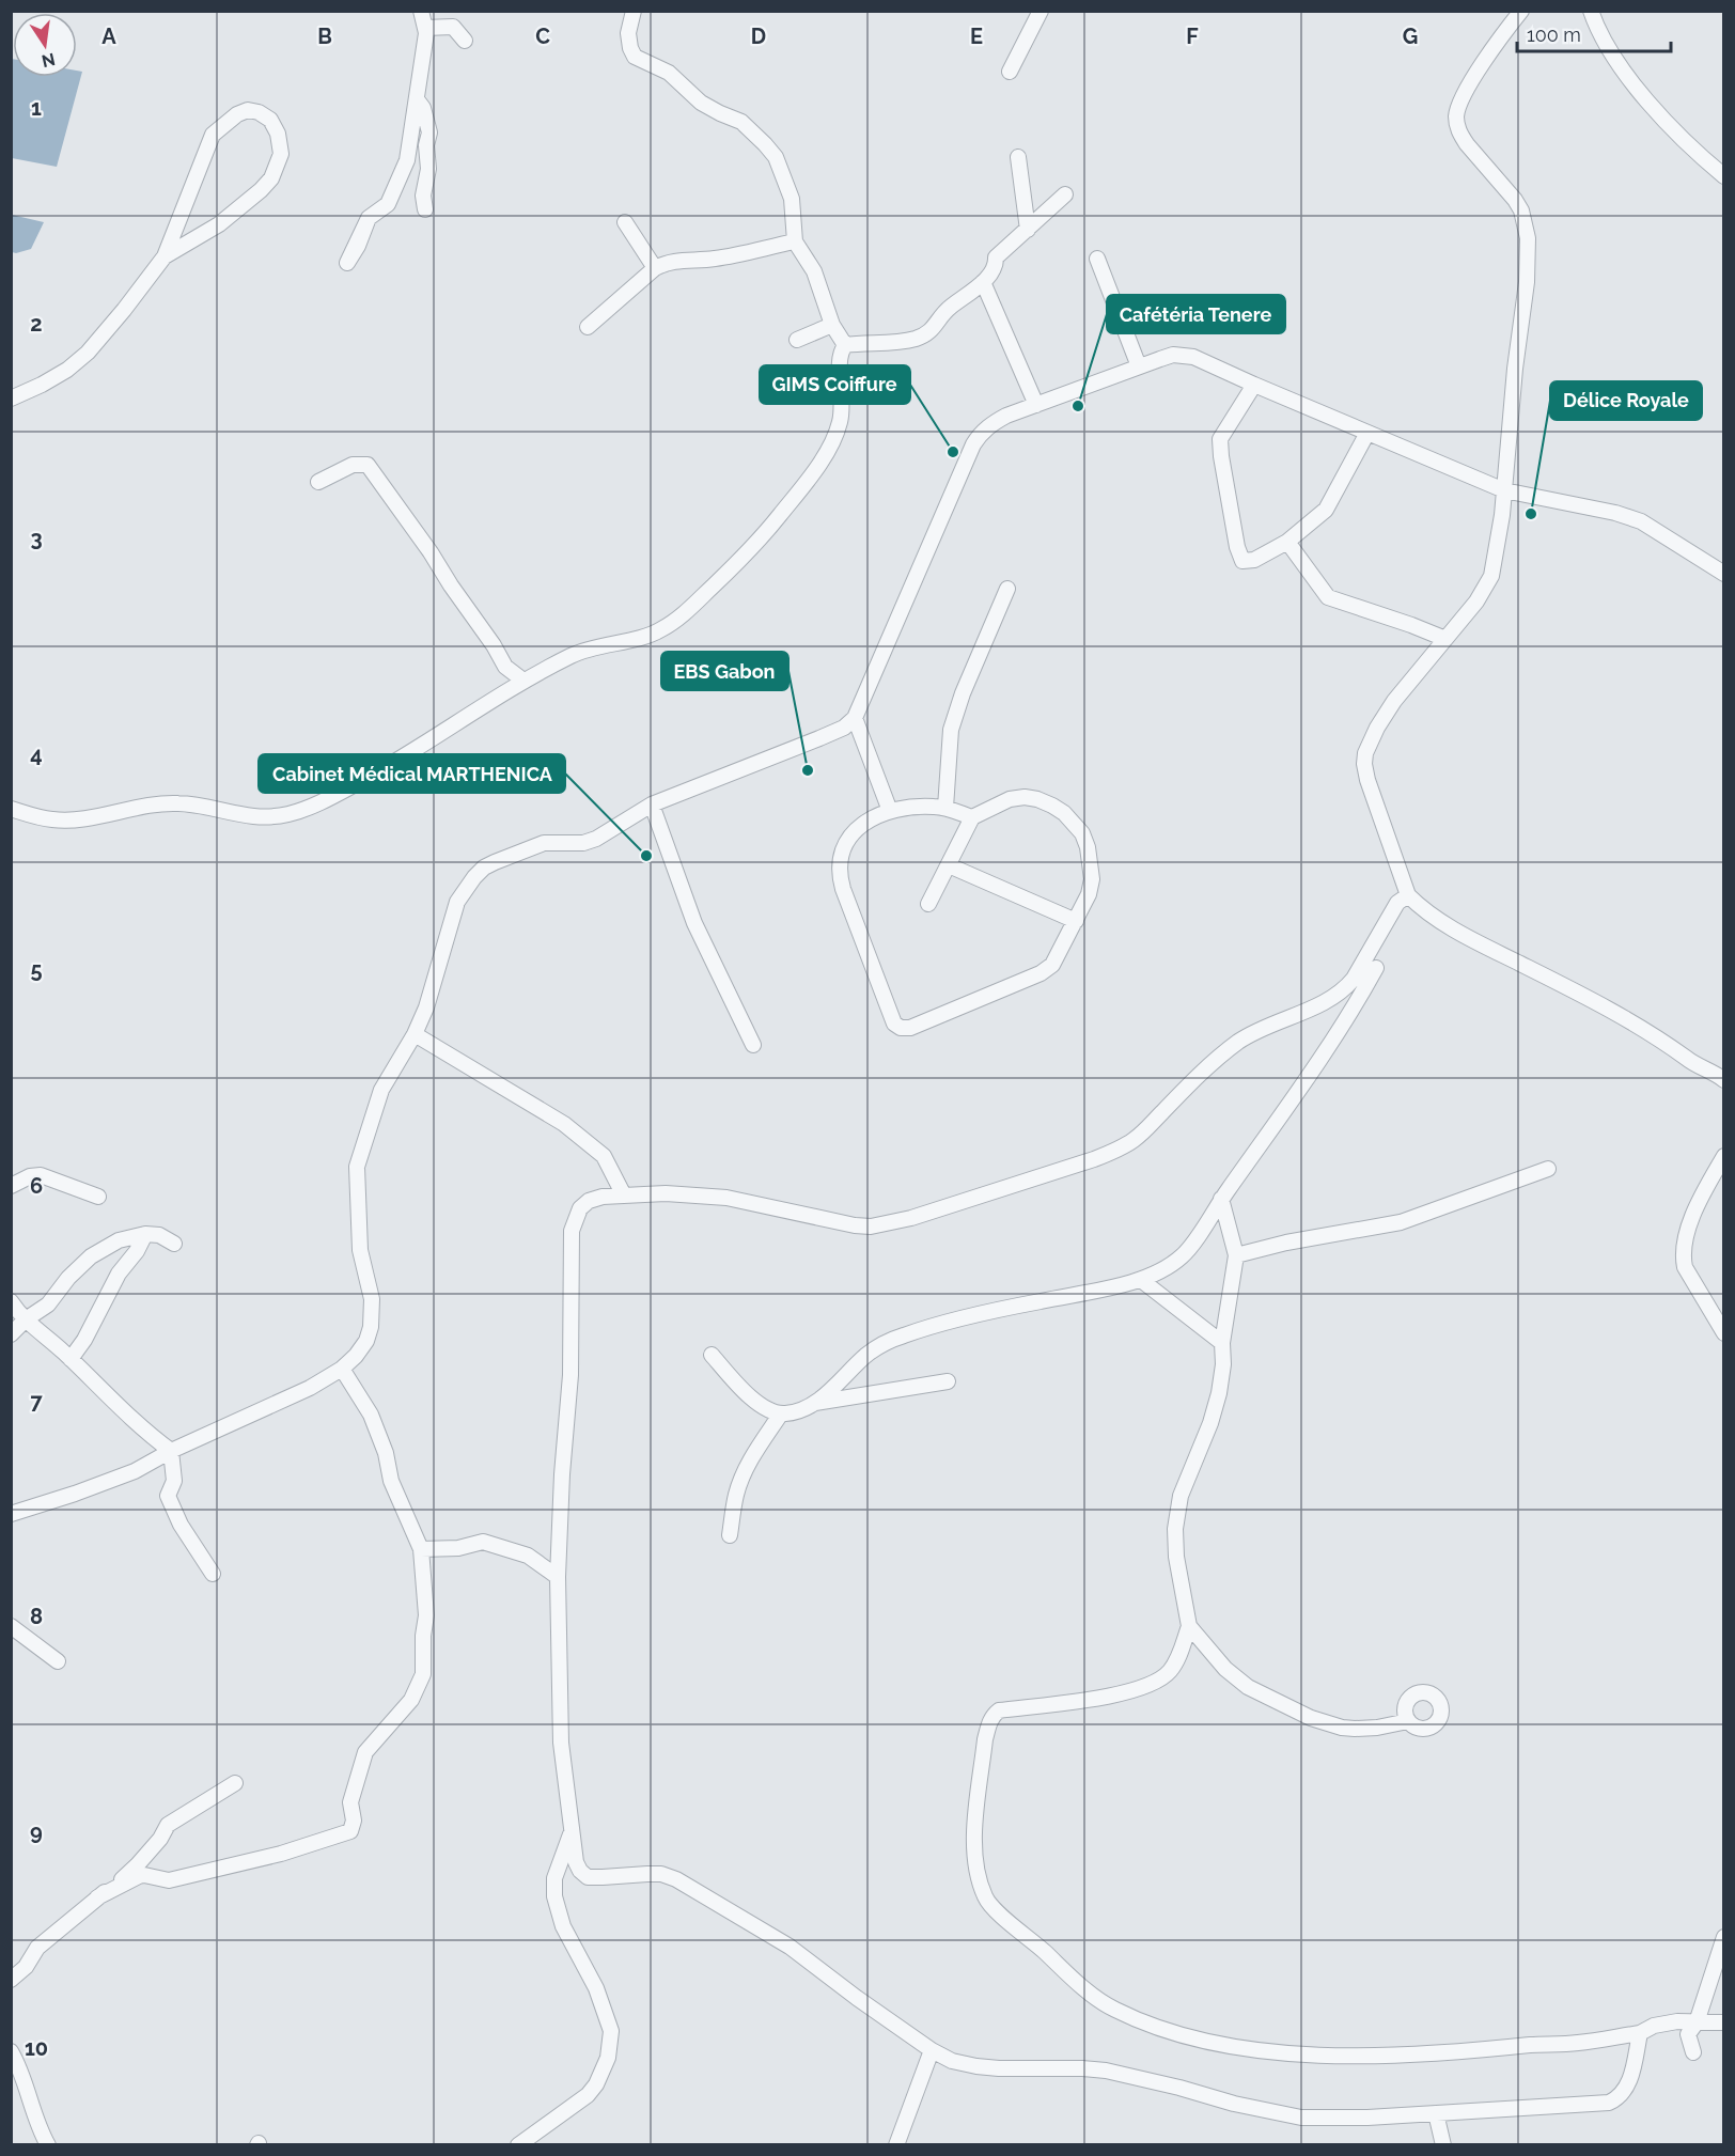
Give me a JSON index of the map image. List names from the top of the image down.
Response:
{
  "places": [
    "Cafétéria Tenere",
    "GIMS Coiffure",
    "Délice Royale",
    "EBS Gabon",
    "Cabinet Médical MARTHENICA"
  ],
  "scale_bar": "100 m",
  "north": "bottom",
  "grid": {
    "columns": [
      "A",
      "B",
      "C",
      "D",
      "E",
      "F",
      "G"
    ],
    "rows": [
      "1",
      "2",
      "3",
      "4",
      "5",
      "6",
      "7",
      "8",
      "9",
      "10"
    ]
  }
}
